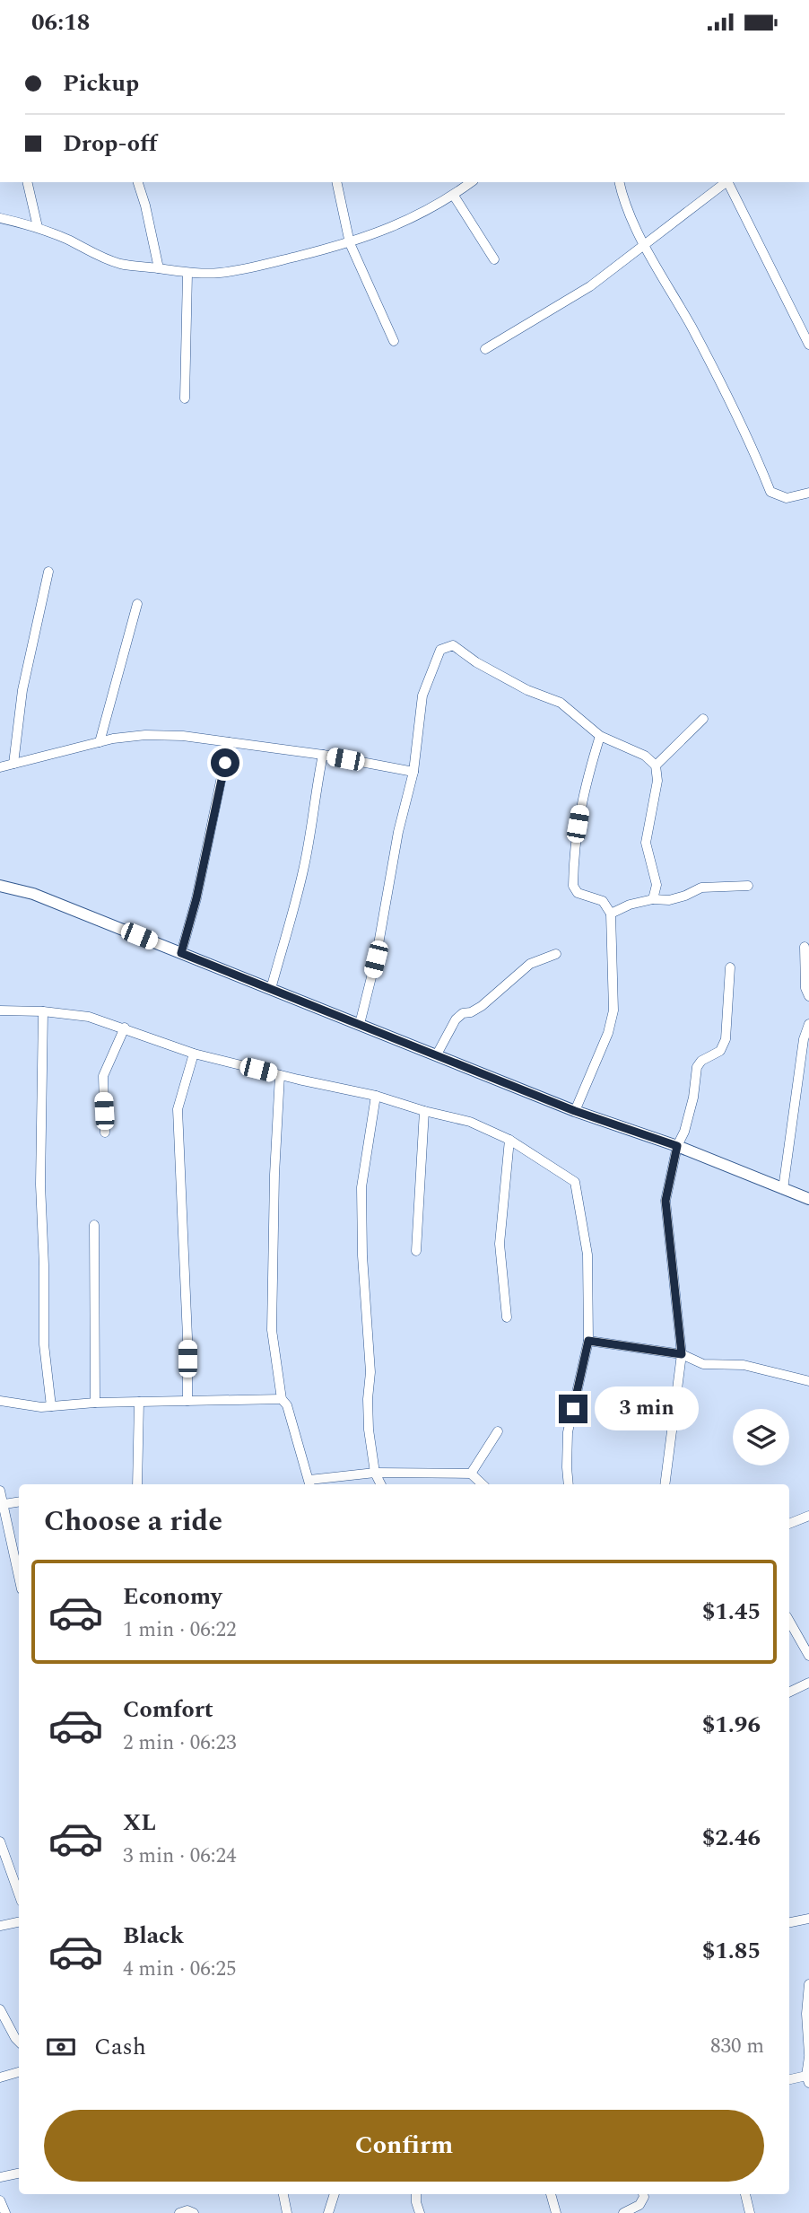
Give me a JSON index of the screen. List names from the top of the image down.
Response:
{
  "page": {
    "status": "06:18",
    "banner": ["Pickup", "Drop-off"],
    "bubble": "3 min",
    "heading": "Choose a ride",
    "list": [
      {
        "name": "Economy",
        "note": "1 min · 06:22",
        "value": "$1.45"
      },
      {
        "name": "Comfort",
        "note": "2 min · 06:23",
        "value": "$1.96"
      },
      {
        "name": "XL",
        "note": "3 min · 06:24",
        "value": "$2.46"
      },
      {
        "name": "Black",
        "note": "4 min · 06:25",
        "value": "$1.85"
      }
    ],
    "pay": ["Cash", "830 m"],
    "buttons": "Confirm"
  }
}
